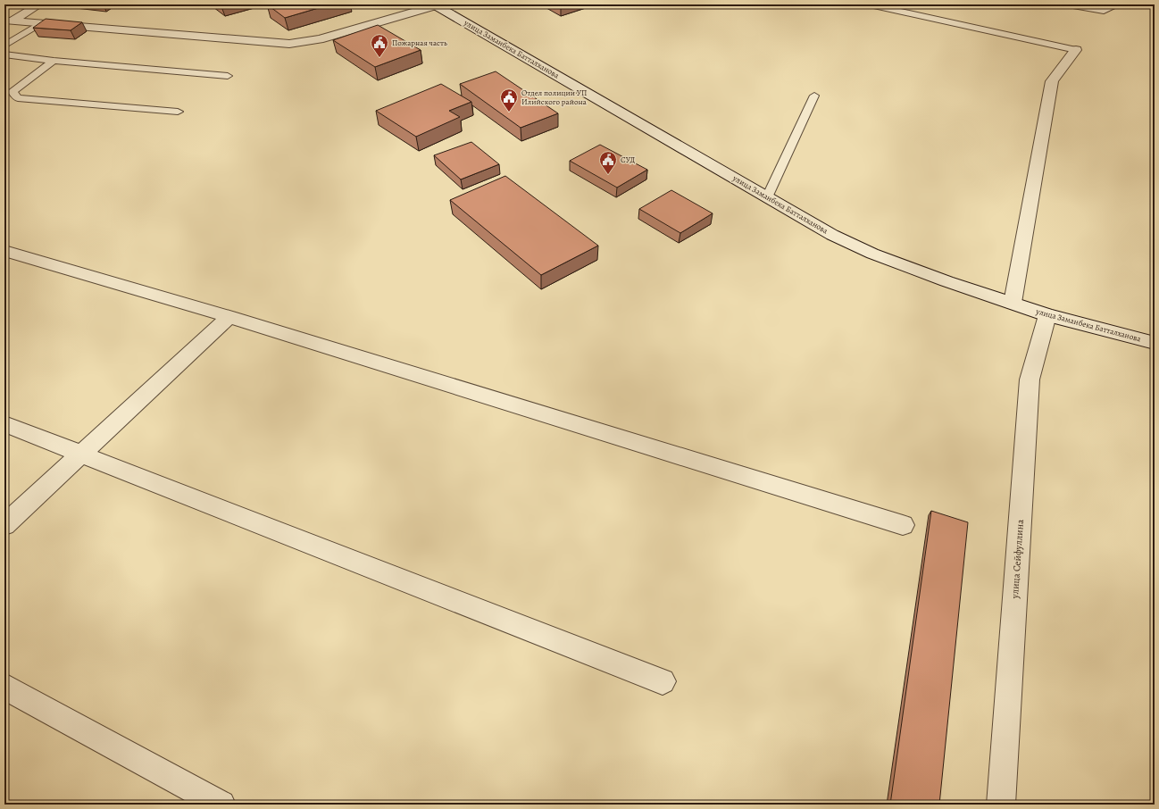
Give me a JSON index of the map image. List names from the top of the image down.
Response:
{
  "streets": {
    "street": ["улица Заманбека Батталханова", "улица Сейфуллина"]
  },
  "crossings": [
    ["улица Заманбека Батталханова", "улица Сейфуллина"]
  ],
  "places": {
    "public building": ["Пожарная часть", "Отдел полиции УП Илийского района", "СУД"]
  }
}
